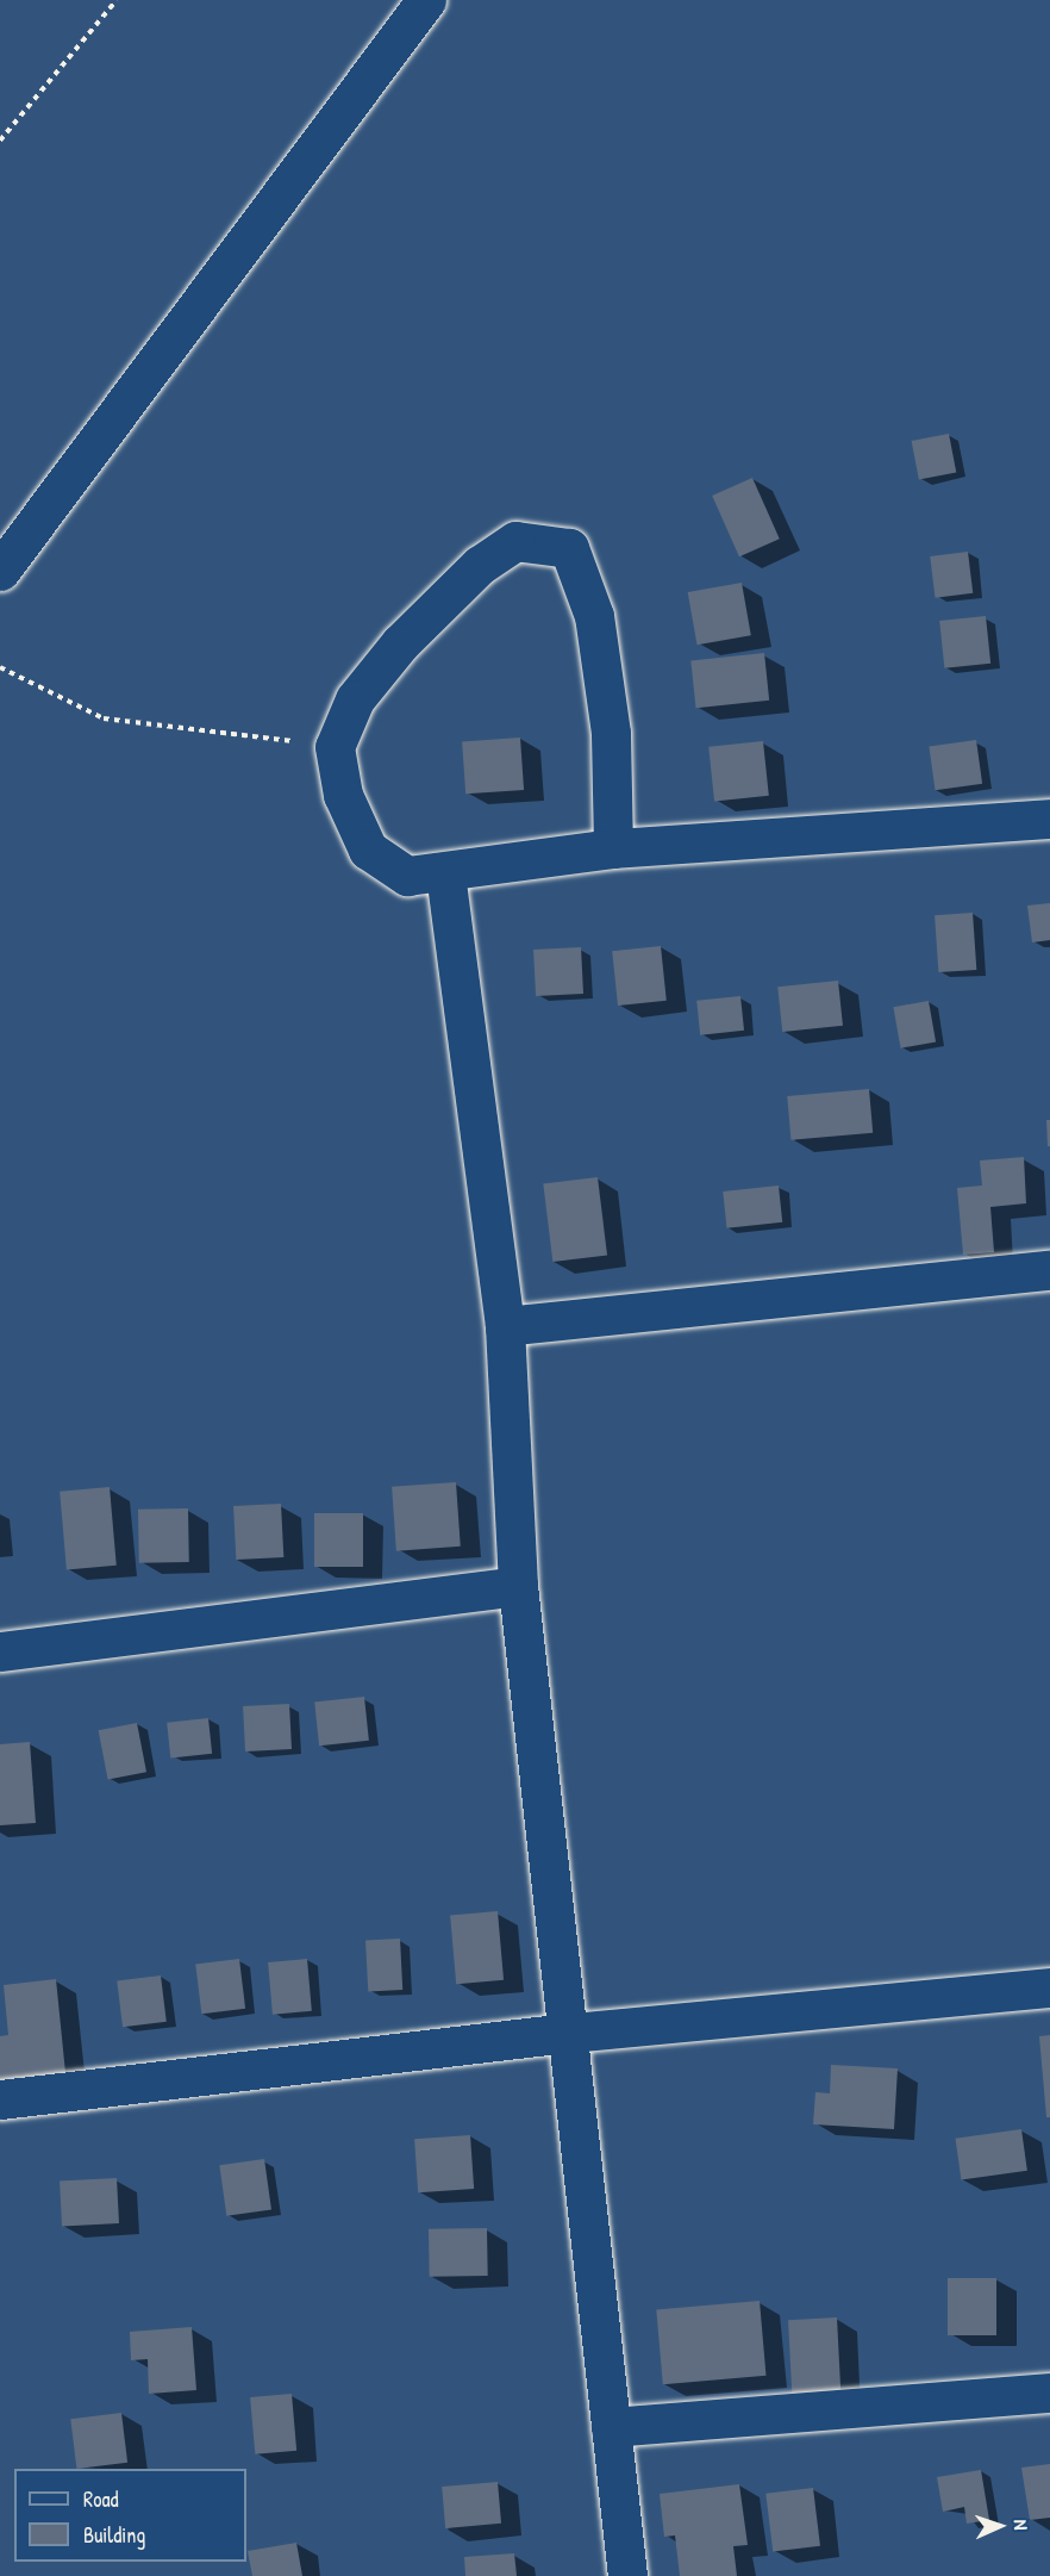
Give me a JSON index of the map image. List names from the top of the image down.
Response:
{
  "legend": ["Road", "Building"],
  "north": "right"
}
